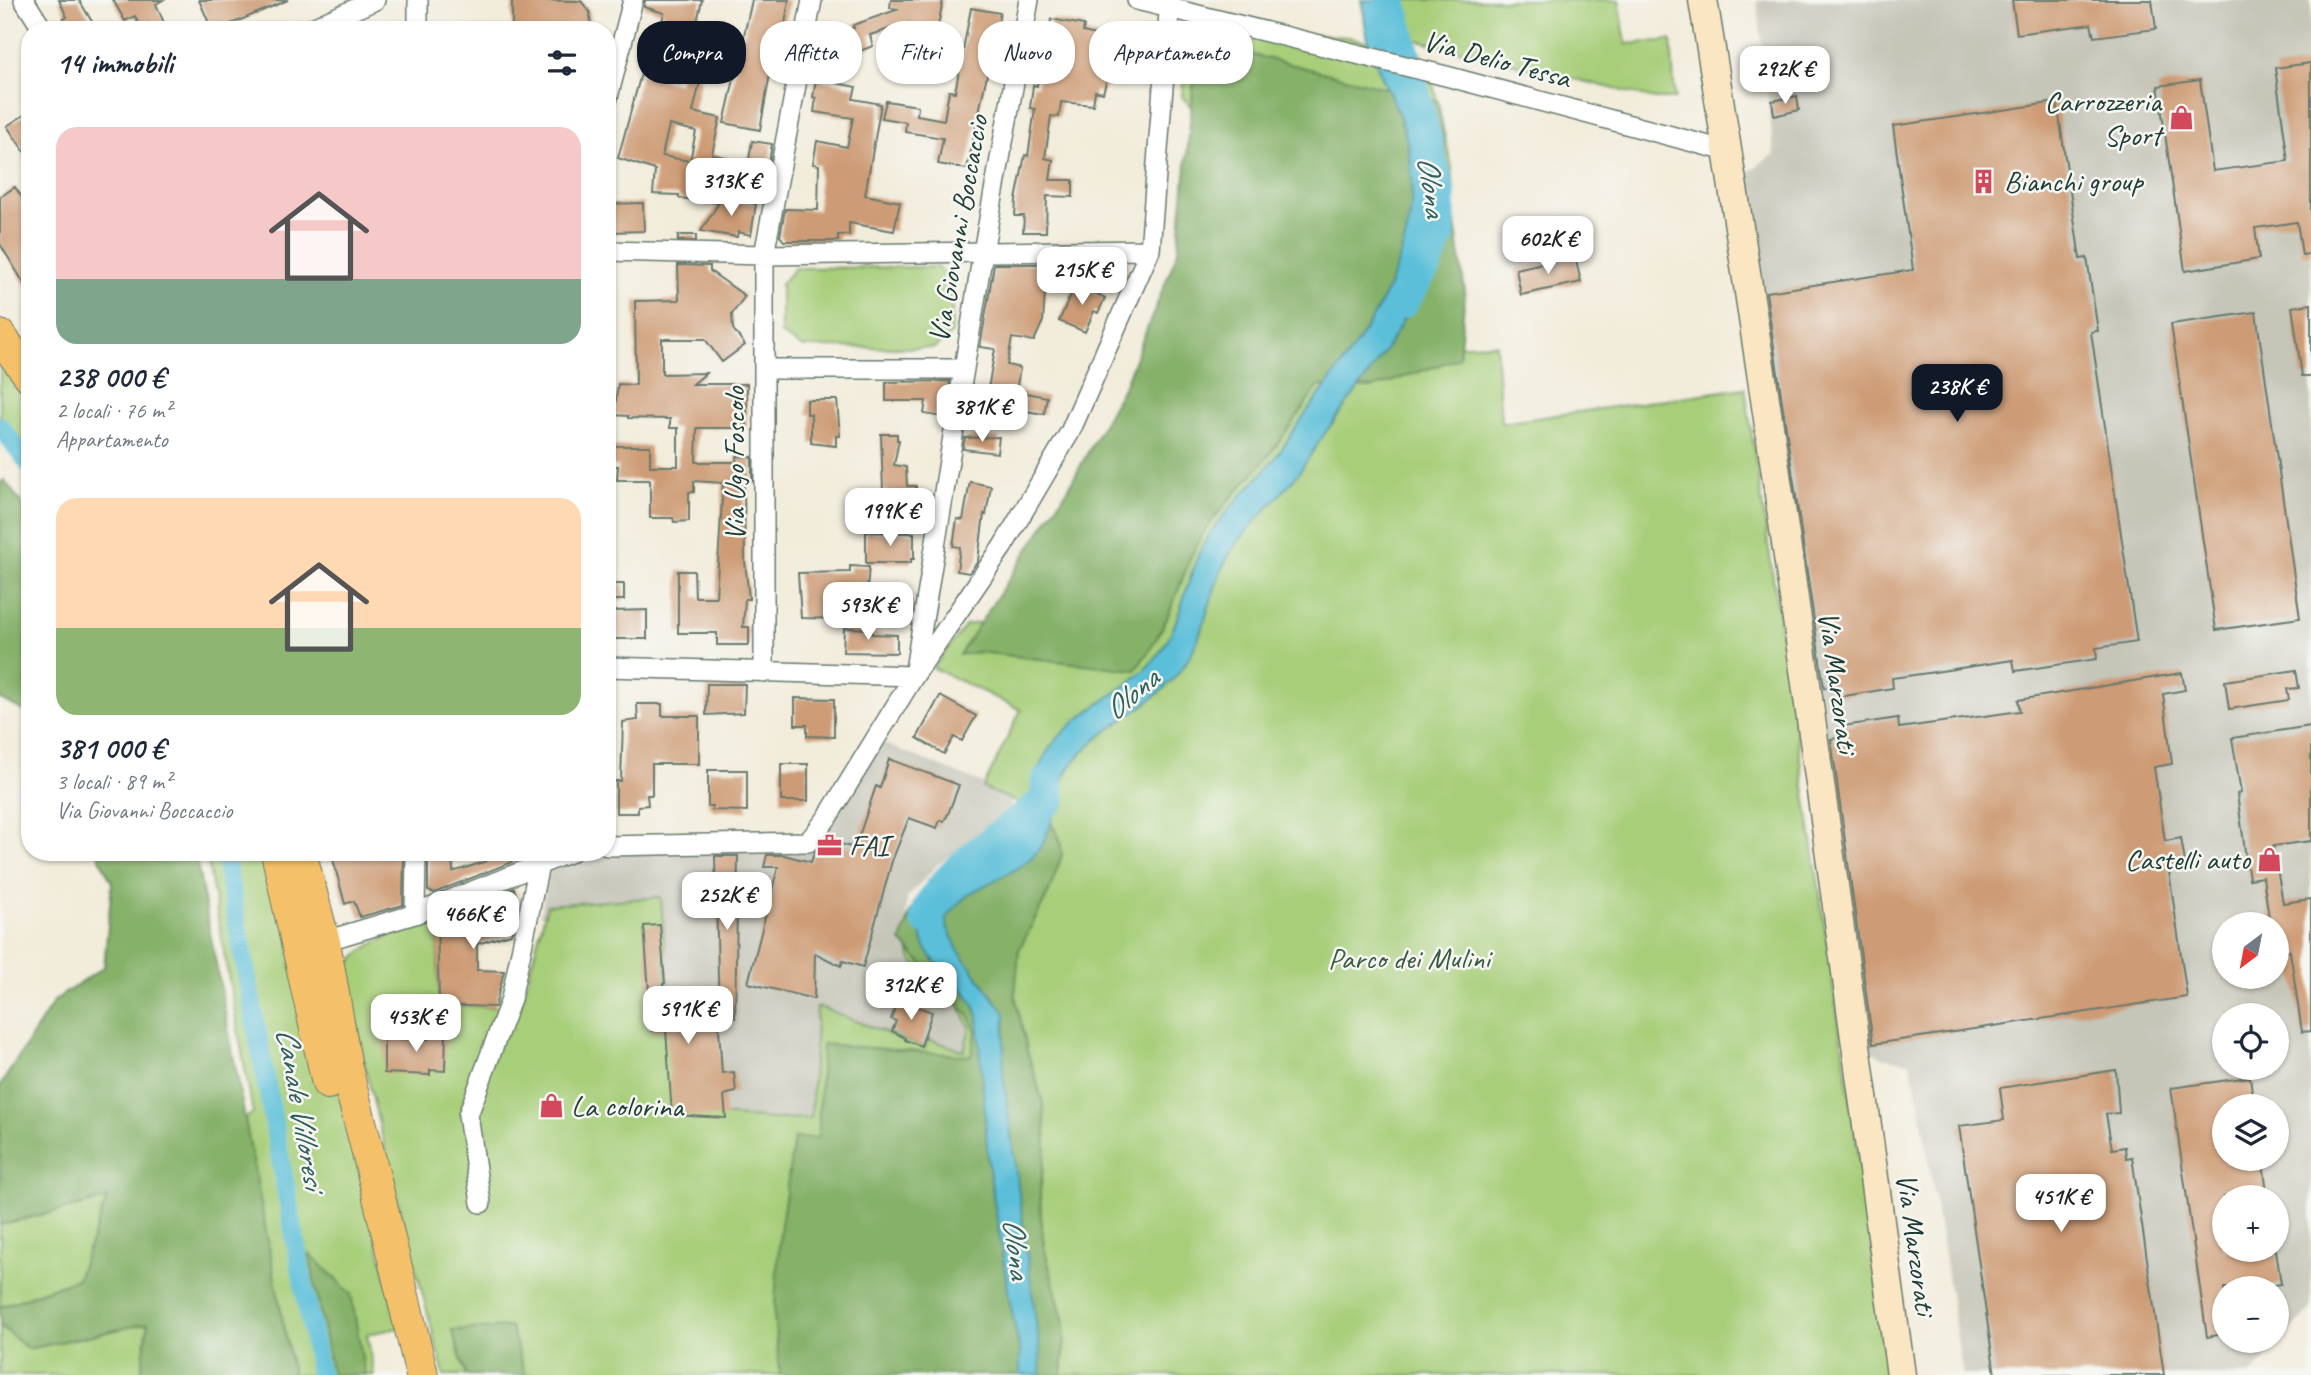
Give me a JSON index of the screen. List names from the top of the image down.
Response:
{
  "streets": {
    "street": [
      "Via Delio Tessa",
      "Via Giovanni Boccaccio",
      "Via Ugo Foscolo",
      "Via Marzorati"
    ]
  },
  "crossings": [
    ["Via Delio Tessa", "Via Marzorati"]
  ],
  "water": ["Olona", "Canale Villoresi"],
  "parks": ["Parco dei Mulini"],
  "places": {
    "shop": ["Carrozzeria Sport", "Castelli auto", "La colorina"],
    "building": ["Bianchi group"],
    "office": ["FAI"]
  },
  "north": "bottom left",
  "page": {
    "chip": [
      "Compra",
      "Affitta",
      "Filtri",
      "Nuovo",
      "Appartamento"
    ],
    "heading": "14 immobili",
    "price": [
      "292K €",
      "313K €",
      "602K €",
      "215K €",
      "238K €",
      "381K €",
      "199K €",
      "593K €",
      "252K €",
      "466K €",
      "312K €",
      "591K €",
      "453K €",
      "451K €"
    ],
    "list": [
      {
        "name": "238 000 €",
        "note": "2 locali · 76 m² · Appartamento"
      },
      {
        "name": "381 000 €",
        "note": "3 locali · 89 m² · Via Giovanni Boccaccio"
      }
    ],
    "map_buttons": ["+", "−"]
  }
}
